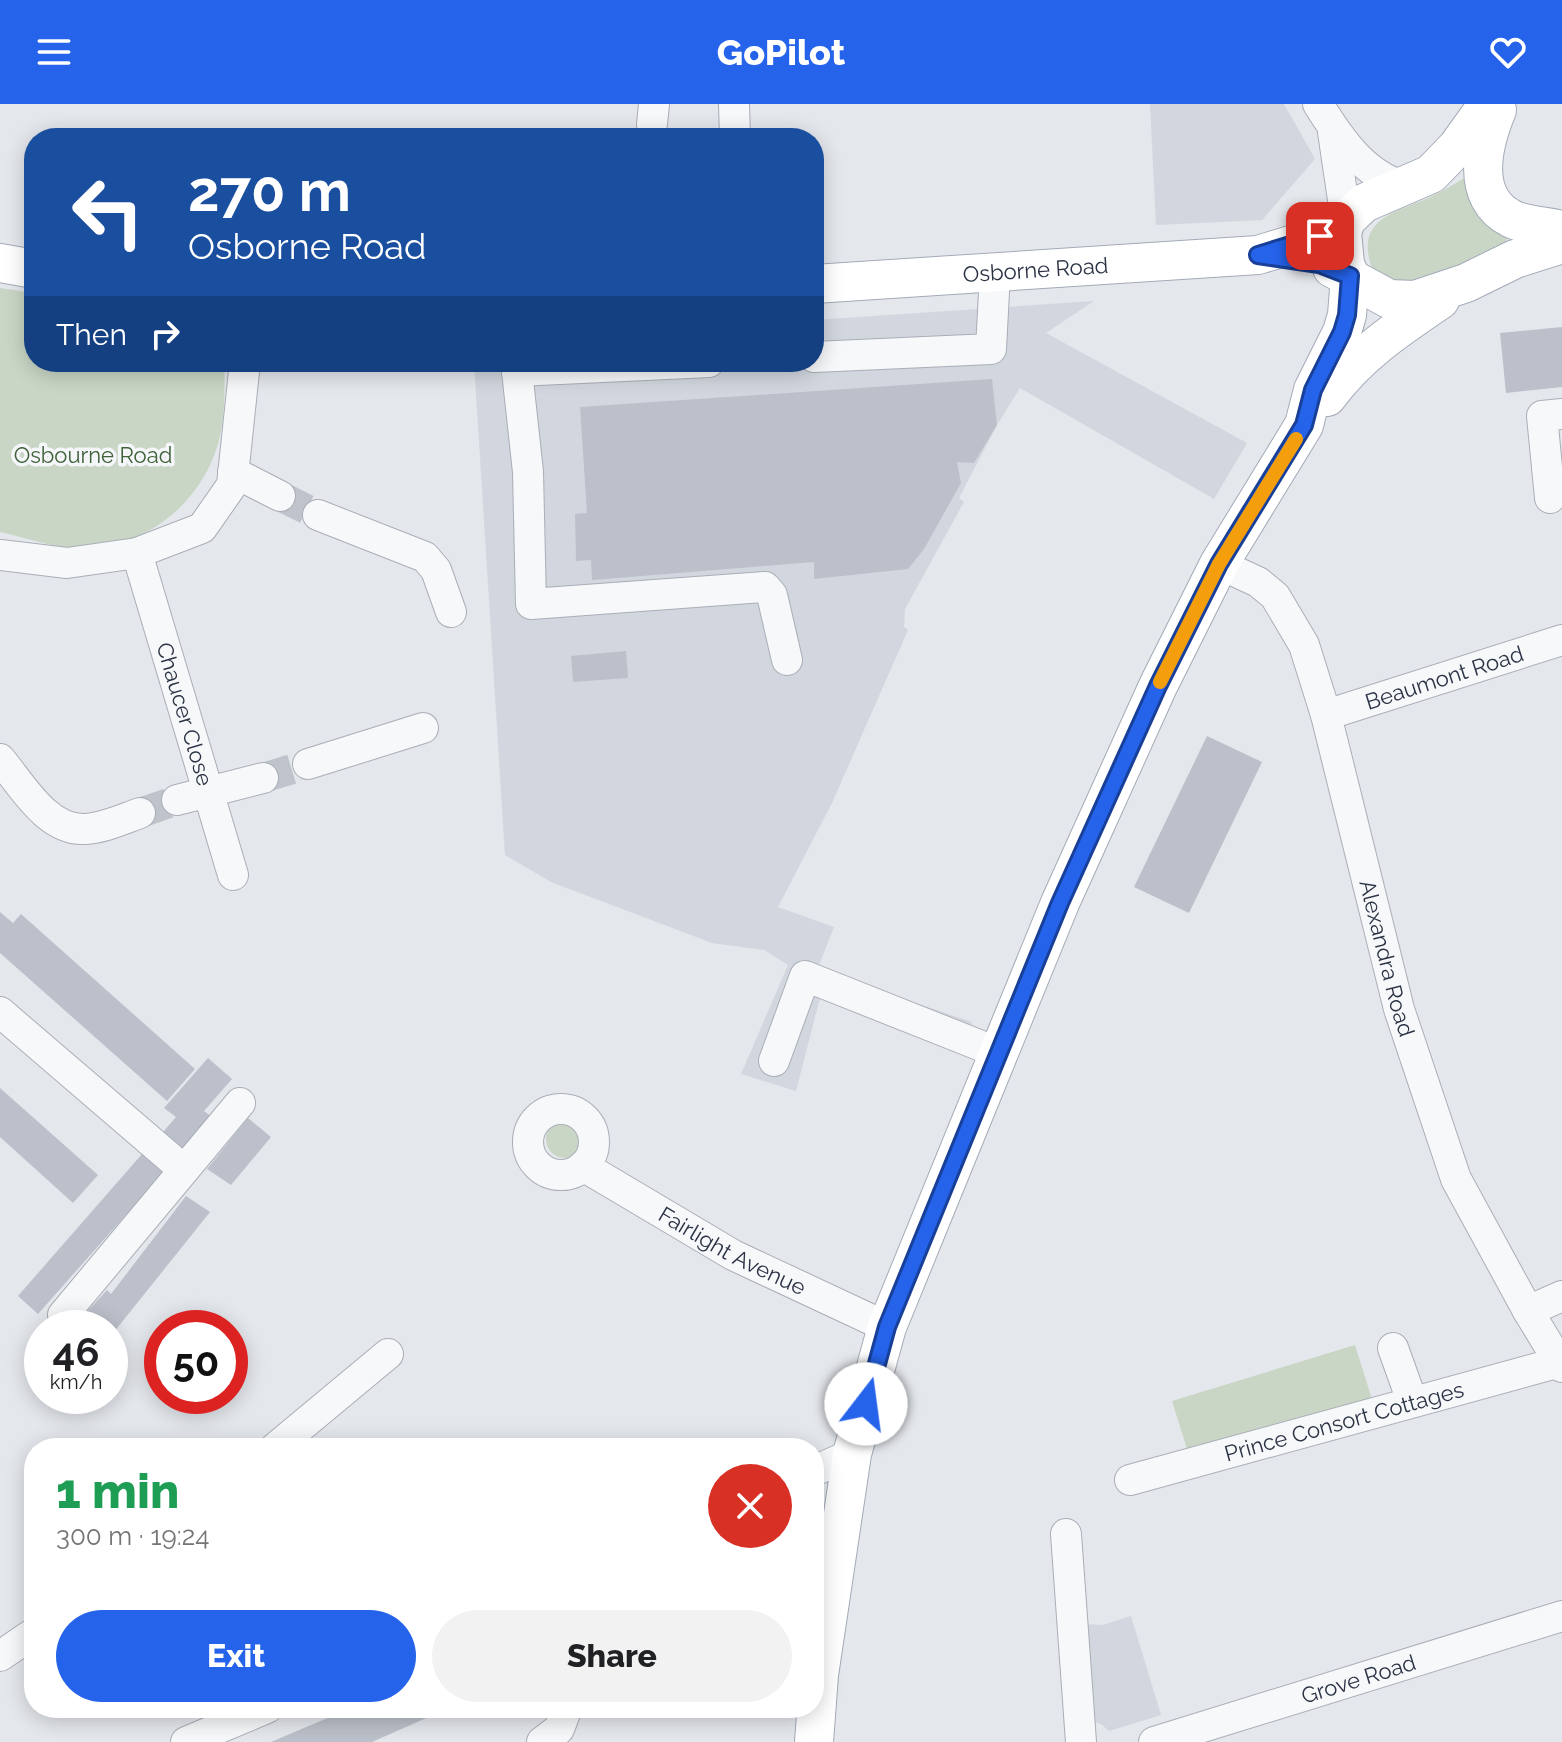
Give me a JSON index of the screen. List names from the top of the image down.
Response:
{
  "streets": {
    "main road": ["Osborne Road"],
    "street": [
      "Beaumont Road",
      "Chaucer Close",
      "Alexandra Road",
      "Fairlight Avenue",
      "Prince Consort Cottages",
      "Grove Road"
    ]
  },
  "crossings": [
    ["Beaumont Road", "Alexandra Road"],
    ["Alexandra Road", "Prince Consort Cottages"]
  ],
  "parks": ["Osbourne Road"],
  "page": {
    "header": "GoPilot",
    "turn": ["270 m", "Osborne Road"],
    "then": "Then",
    "speed": "46 km/h",
    "limit": "50",
    "heading": ["1 min", "300 m · 19:24"],
    "buttons": ["Exit", "Share"]
  }
}
